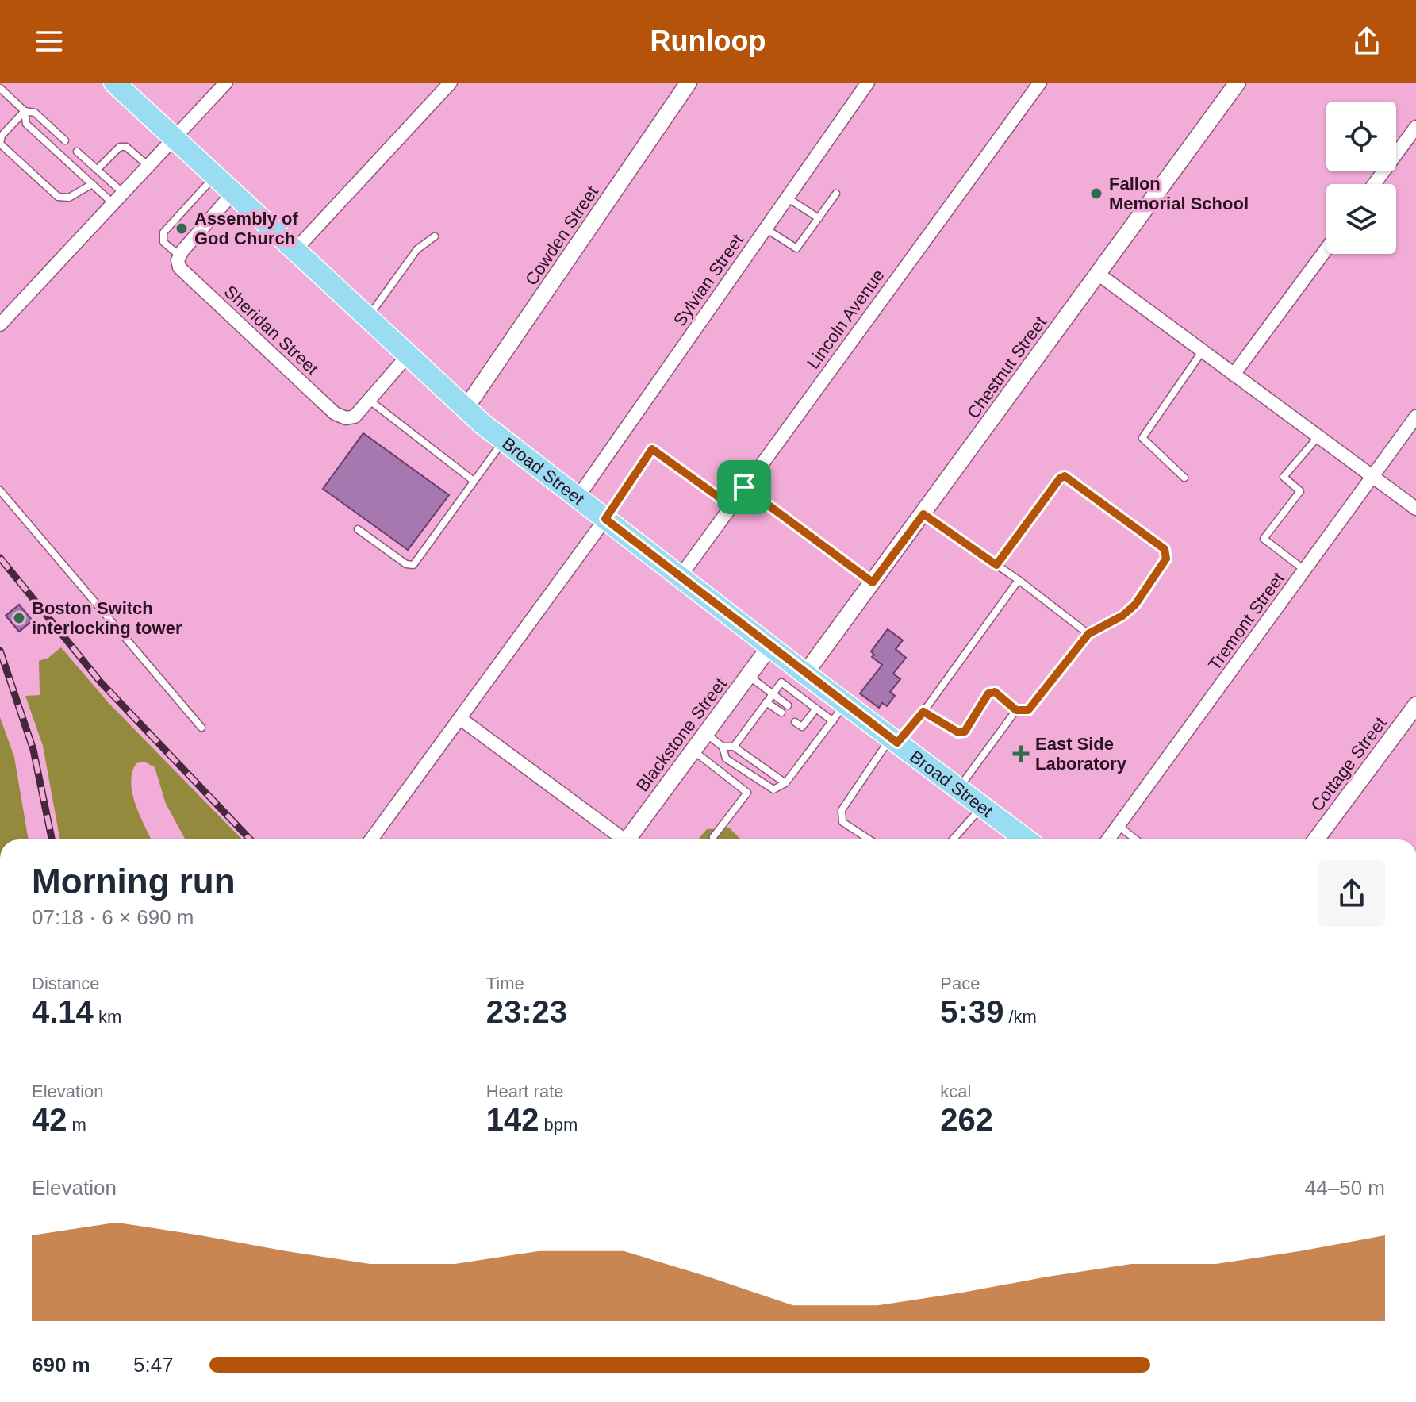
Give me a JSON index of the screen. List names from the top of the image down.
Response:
{
  "streets": {
    "main road": ["Broad Street"],
    "street": [
      "Cowden Street",
      "Sylvian Street",
      "Lincoln Avenue",
      "Sheridan Street",
      "Chestnut Street",
      "Tremont Street",
      "Blackstone Street",
      "Cottage Street"
    ]
  },
  "crossings": [
    ["Cowden Street", "Broad Street"],
    ["Sylvian Street", "Broad Street"],
    ["Lincoln Avenue", "Broad Street"],
    ["Sheridan Street", "Broad Street"],
    ["Chestnut Street", "Broad Street"],
    ["Broad Street", "Blackstone Street"]
  ],
  "places": {
    "other": ["Fallon Memorial School", "Assembly of God Church", "Boston Switch interlocking tower"],
    "health": ["East Side Laboratory"]
  },
  "page": {
    "header": "Runloop",
    "heading": ["Morning run", "07:18 · 6 × 690 m"],
    "stats": [
      ["Distance", "4.14 km"],
      ["Time", "23:23"],
      ["Pace", "5:39 /km"],
      ["Elevation", "42 m"],
      ["Heart rate", "142 bpm"],
      ["kcal", "262"]
    ],
    "chart": ["Elevation", "44–50 m"],
    "list": [
      {
        "name": "690 m",
        "note": "5:47"
      }
    ]
  }
}
